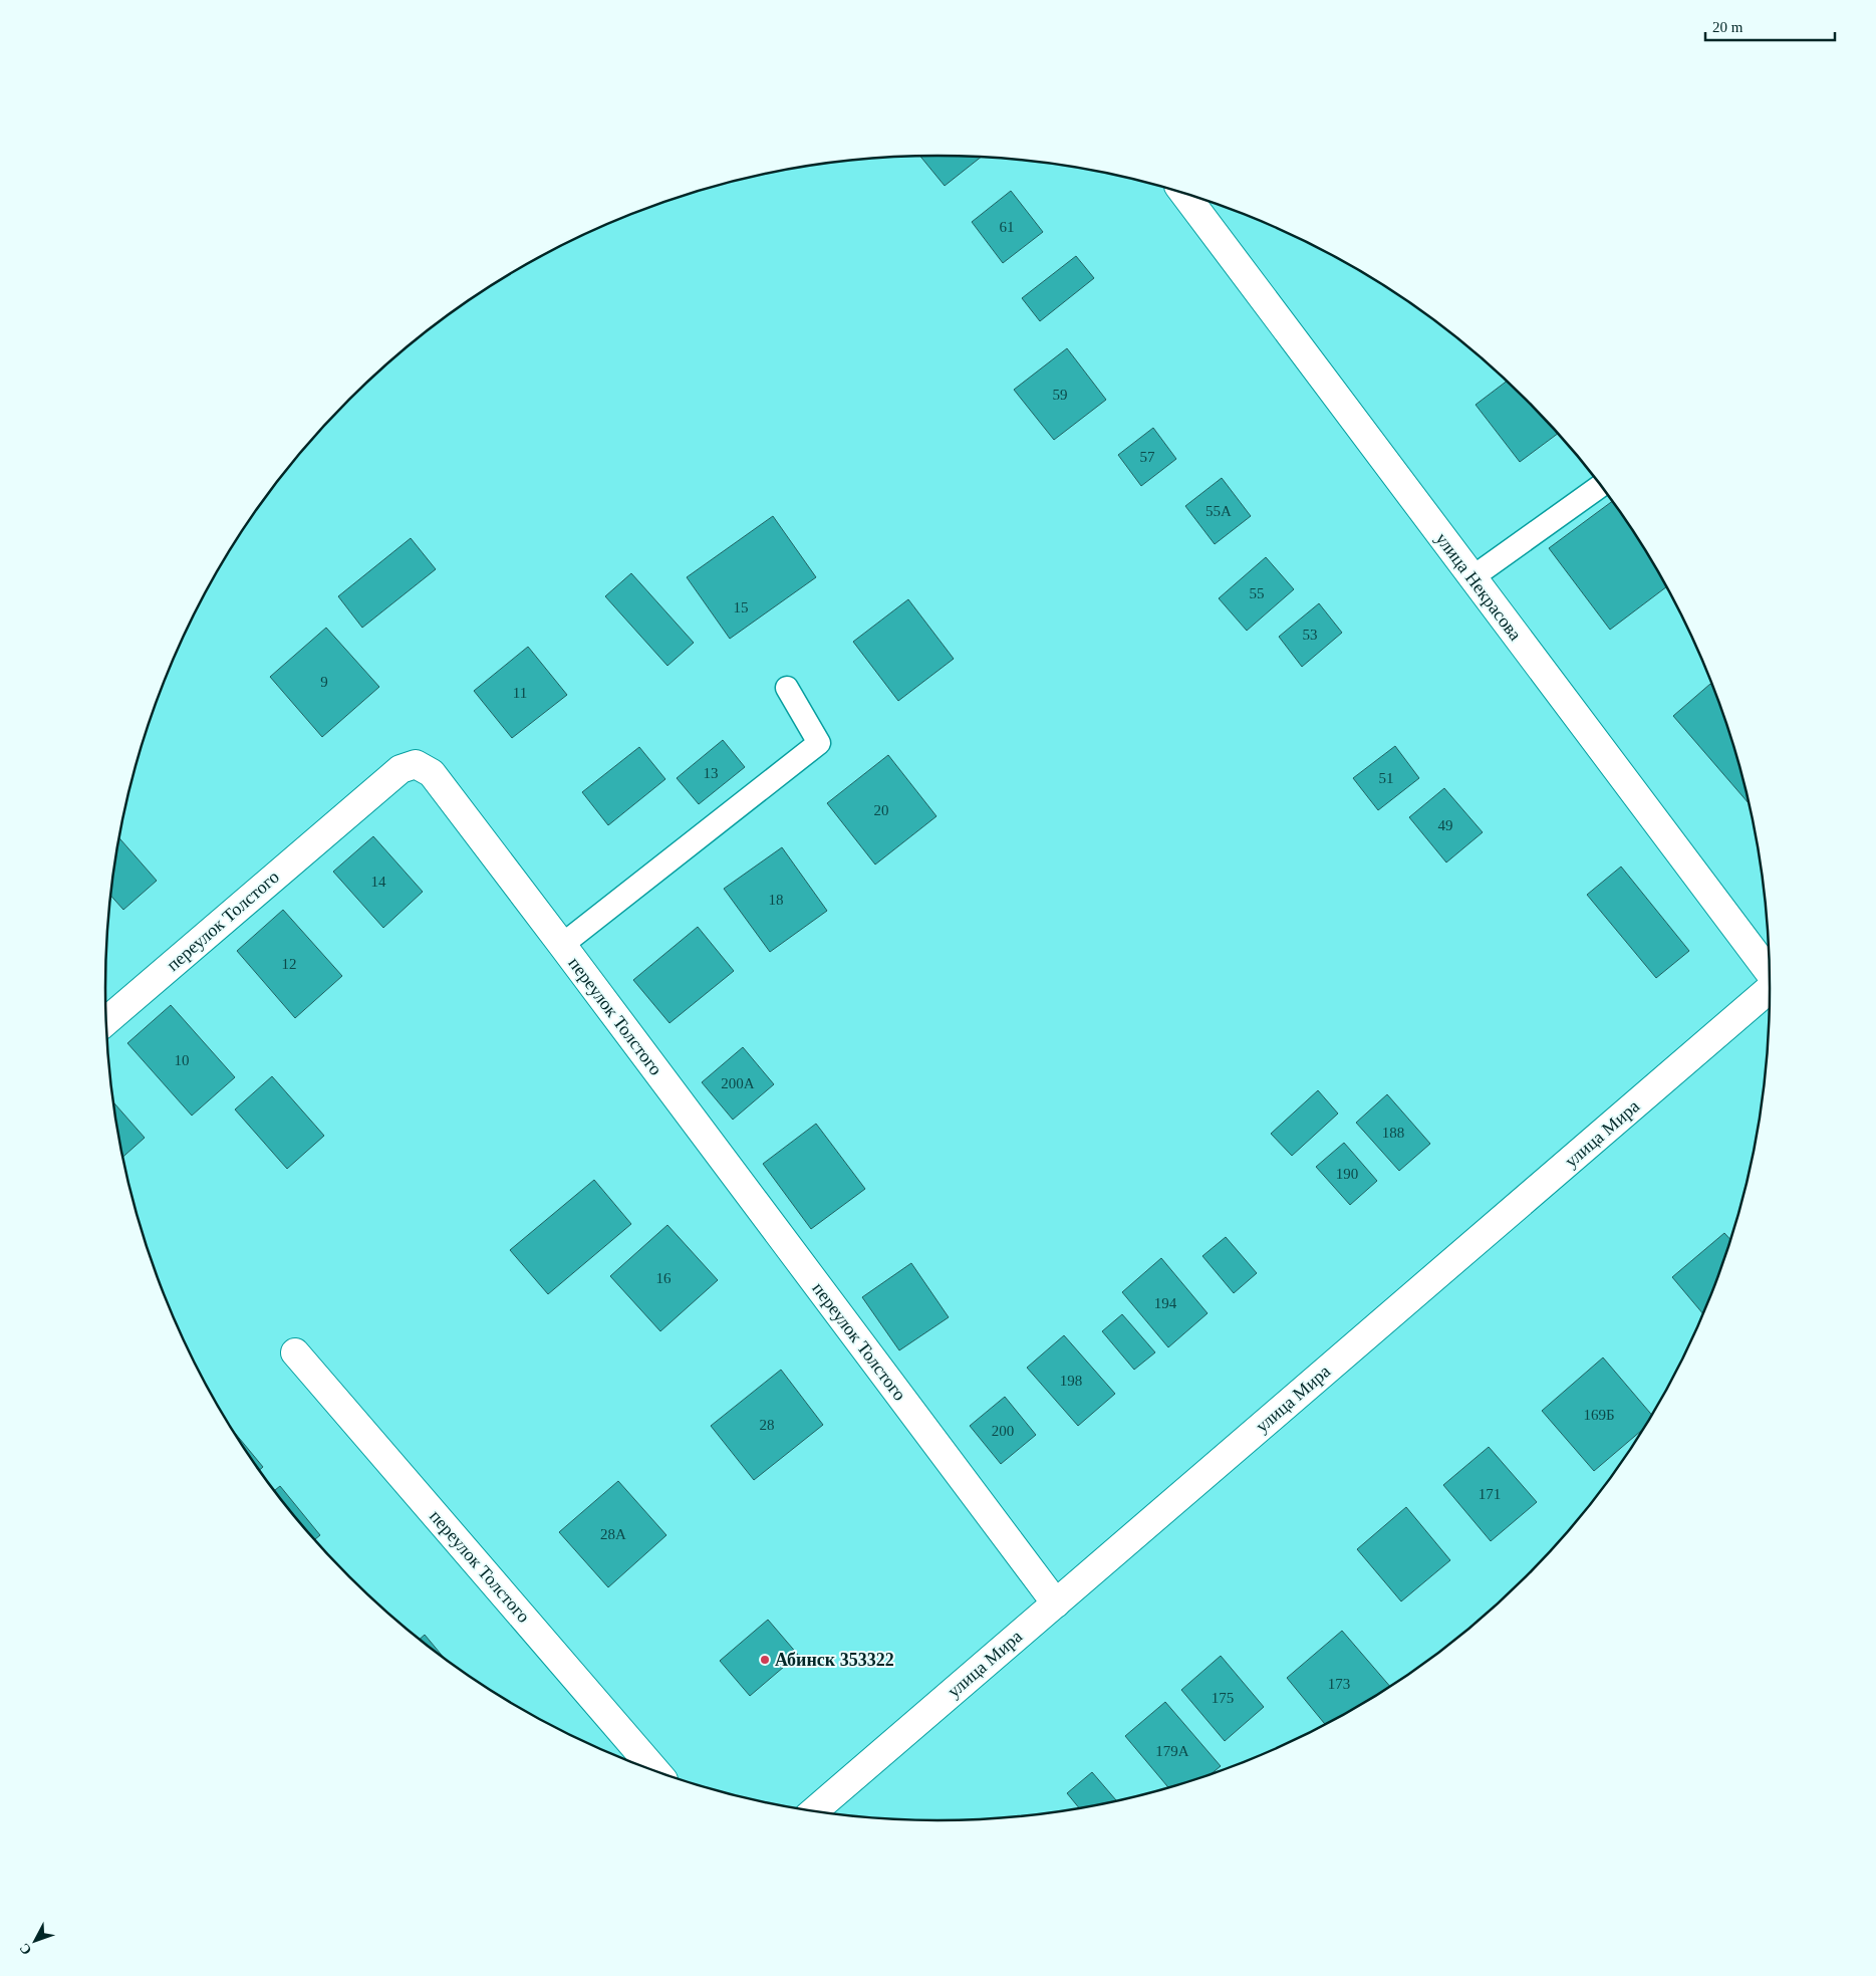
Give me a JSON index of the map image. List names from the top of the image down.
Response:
{
  "streets": {
    "street": ["улица Некрасова", "переулок Толстого", "улица Мира"]
  },
  "crossings": [
    ["переулок Толстого", "улица Мира"]
  ],
  "places": ["Абинск 353322"],
  "house_numbers": [
    "61",
    "59",
    "57",
    "55А",
    "55",
    "15",
    "53",
    "9",
    "11",
    "13",
    "51",
    "20",
    "49",
    "14",
    "18",
    "12",
    "10",
    "200А",
    "188",
    "190",
    "16",
    "194",
    "198",
    "169Б",
    "28",
    "200",
    "171",
    "28А",
    "173",
    "175",
    "179А"
  ],
  "scale_bar": "20 m",
  "north": "bottom left"
}
